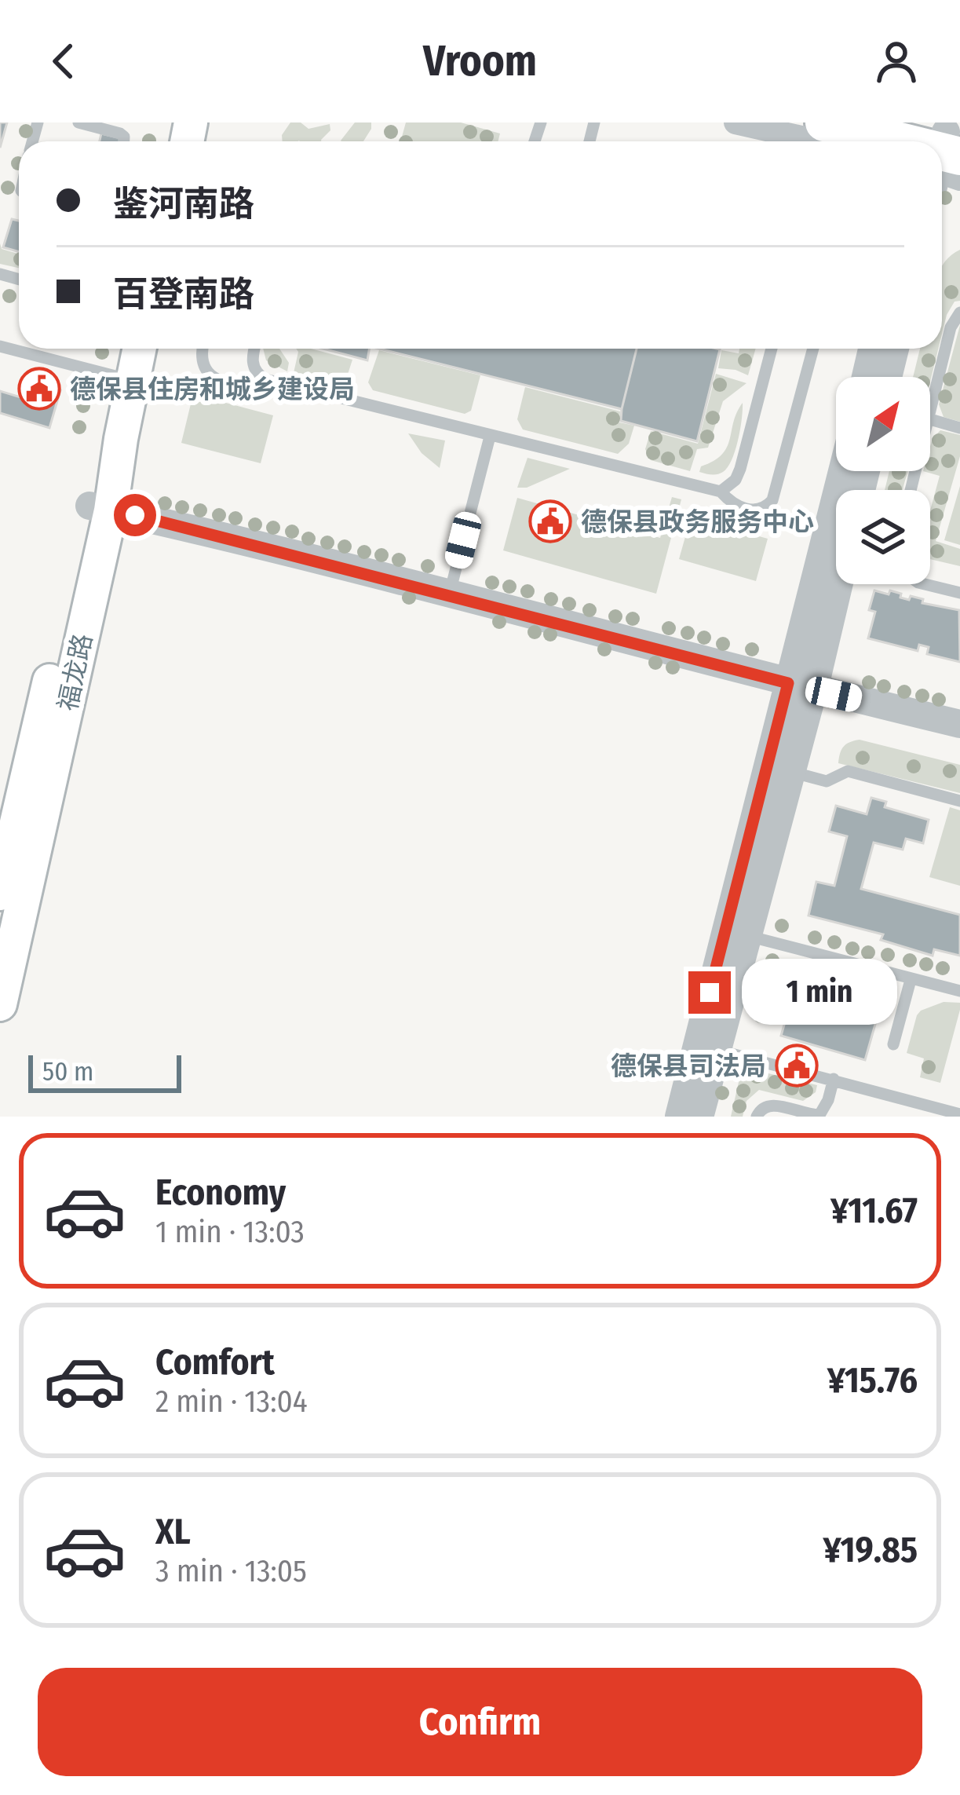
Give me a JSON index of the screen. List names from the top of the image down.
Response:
{
  "streets": {
    "main road": ["福龙路"]
  },
  "places": {
    "public building": ["德保县住房和城乡建设局", "德保县政务服务中心", "德保县司法局"]
  },
  "scale_bar": "50 m",
  "north": "top right",
  "page": {
    "header": "Vroom",
    "banner": ["鉴河南路", "百登南路"],
    "bubble": "1 min",
    "scale": "50 m",
    "list": [
      {
        "name": "Economy",
        "note": "1 min · 13:03",
        "value": "¥11.67"
      },
      {
        "name": "Comfort",
        "note": "2 min · 13:04",
        "value": "¥15.76"
      },
      {
        "name": "XL",
        "note": "3 min · 13:05",
        "value": "¥19.85"
      }
    ],
    "buttons": "Confirm"
  }
}
